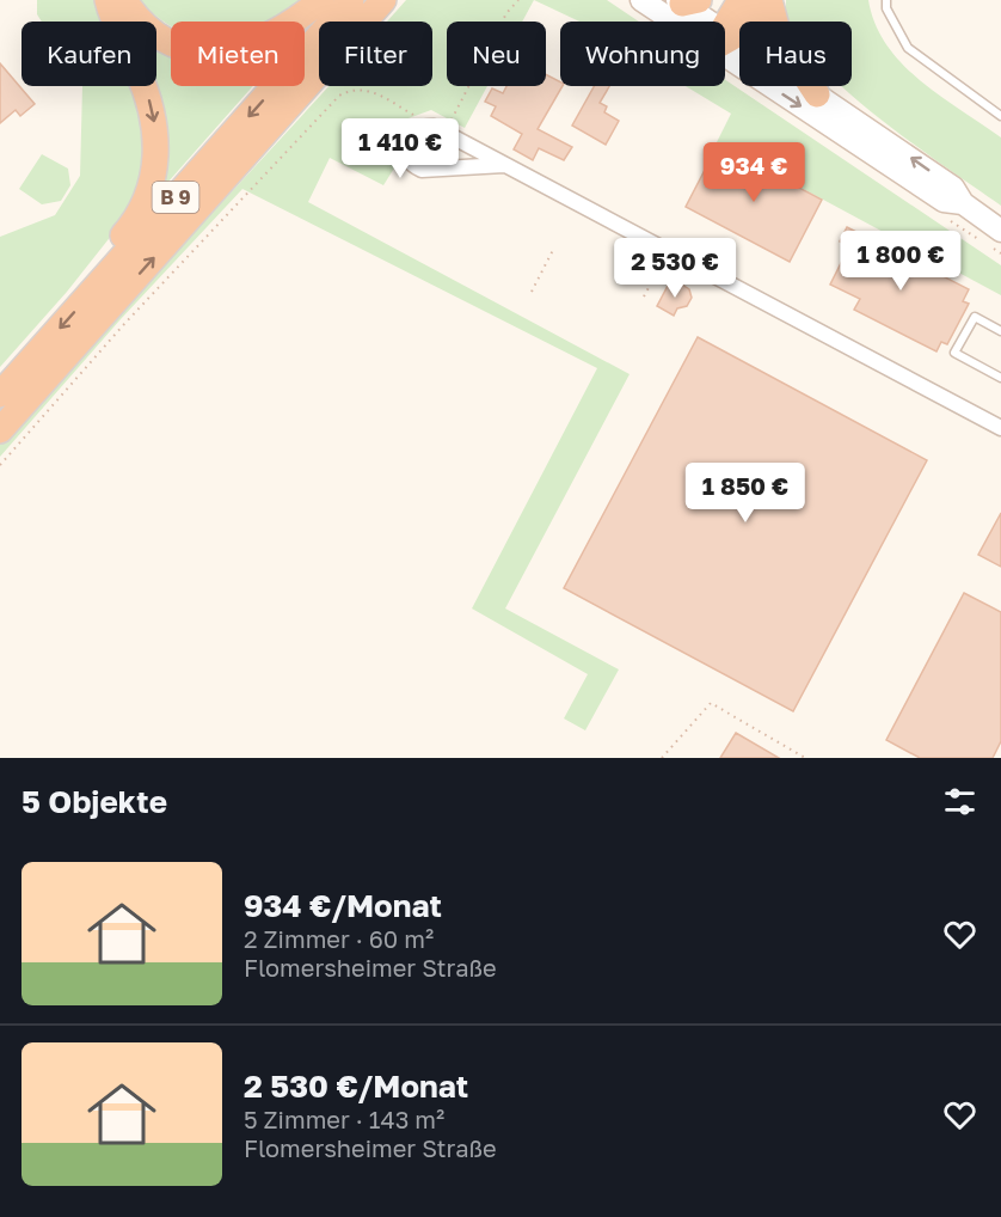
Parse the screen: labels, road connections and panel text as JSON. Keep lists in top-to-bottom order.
{
  "streets": {
    "highway": ["B 9"]
  },
  "page": {
    "chip": [
      "Kaufen",
      "Mieten",
      "Filter",
      "Neu",
      "Wohnung",
      "Haus"
    ],
    "price": [
      "1 410 €",
      "934 €",
      "1 800 €",
      "2 530 €",
      "1 850 €"
    ],
    "heading": "5 Objekte",
    "list": [
      {
        "name": "934 €/Monat",
        "note": "2 Zimmer · 60 m² · Flomersheimer Straße"
      },
      {
        "name": "2 530 €/Monat",
        "note": "5 Zimmer · 143 m² · Flomersheimer Straße"
      }
    ]
  }
}
